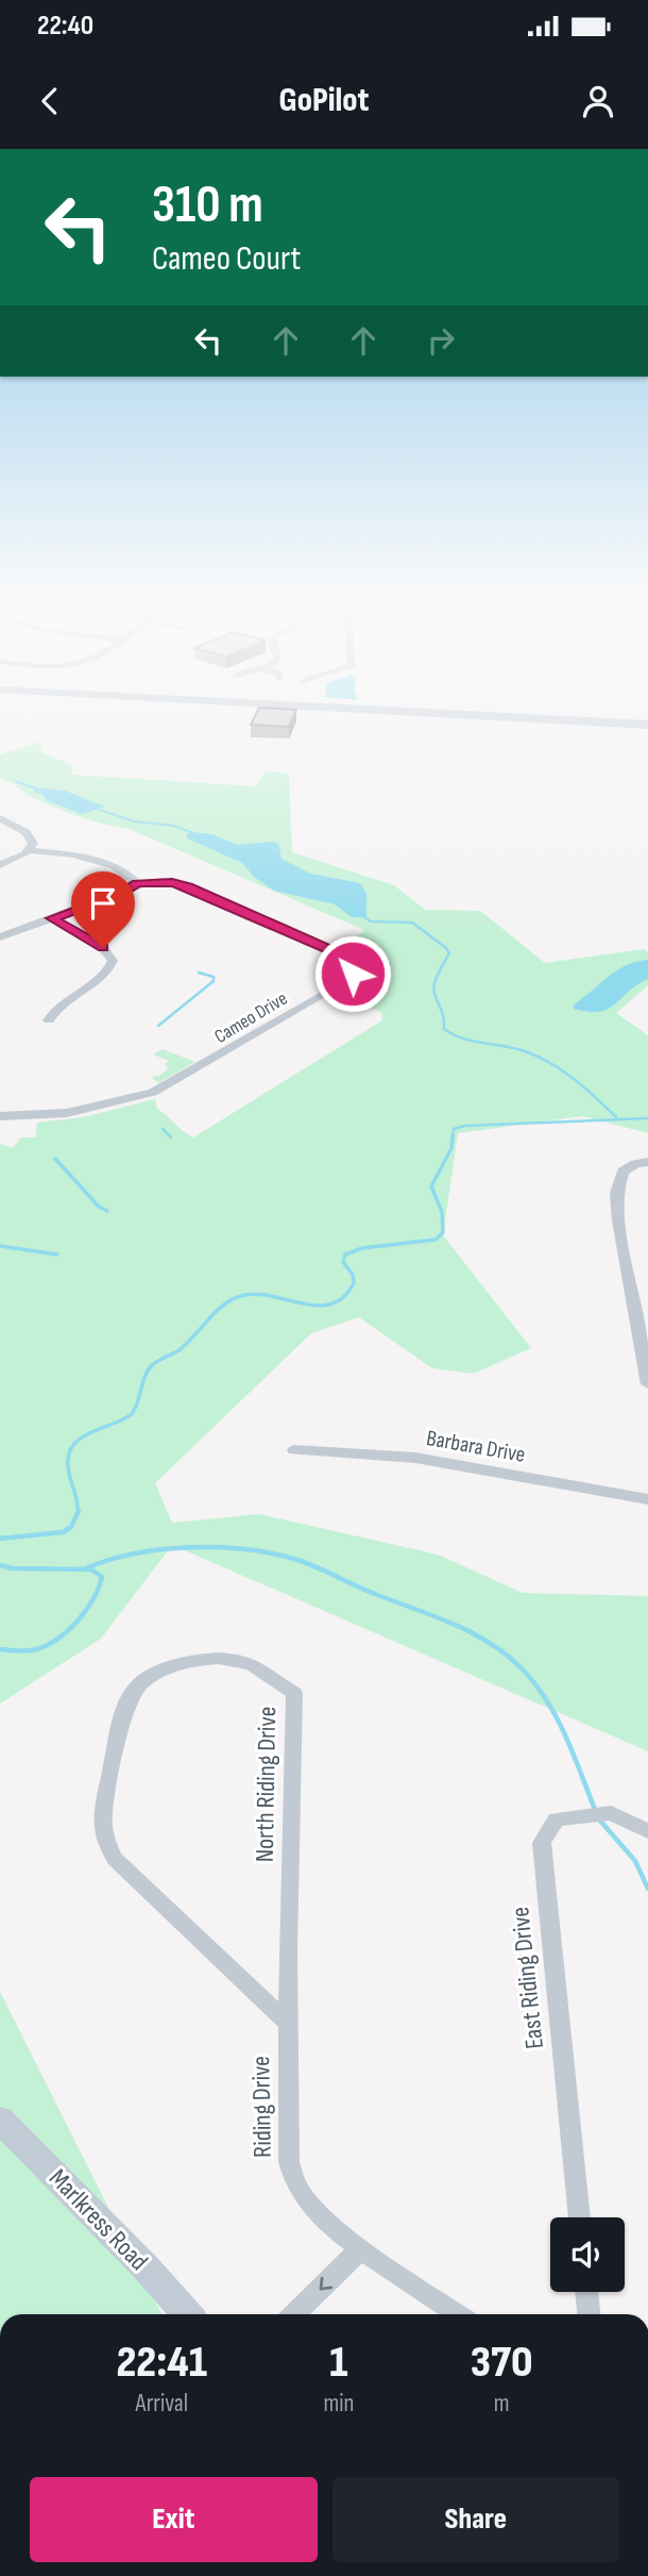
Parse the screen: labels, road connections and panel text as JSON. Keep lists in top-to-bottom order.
{
  "streets": {
    "main road": ["Marlkress Road"],
    "street": [
      "Cameo Drive",
      "Barbara Drive",
      "North Riding Drive",
      "East Riding Drive",
      "Riding Drive"
    ]
  },
  "crossings": [
    ["North Riding Drive", "Riding Drive"]
  ],
  "page": {
    "status": "22:40",
    "header": "GoPilot",
    "turn": ["310 m", "Cameo Court"],
    "eta": [
      "22:41",
      "Arrival",
      "1",
      "min",
      "370",
      "m"
    ],
    "buttons": ["Exit", "Share"]
  }
}
